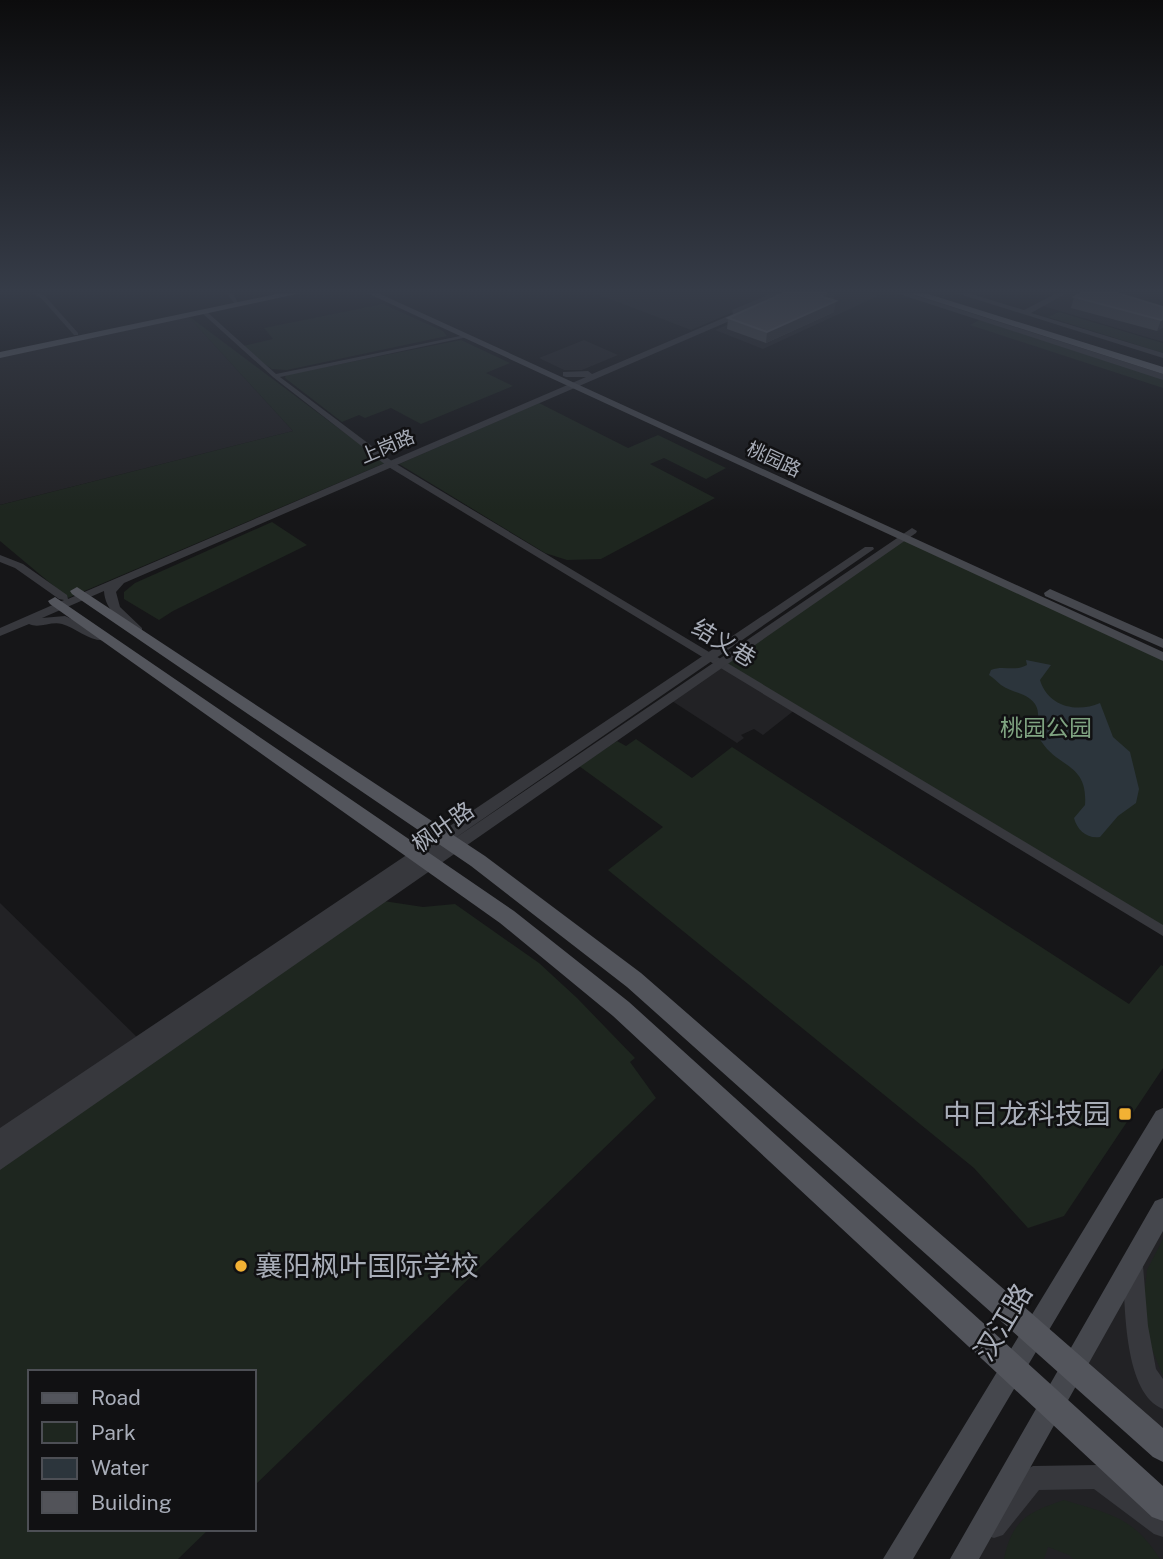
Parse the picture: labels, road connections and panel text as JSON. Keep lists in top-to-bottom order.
{
  "streets": {
    "main road": ["桃园路", "汉江路"],
    "street": ["上岗路", "结义巷", "枫叶路"]
  },
  "crossings": [
    ["上岗路", "桃园路"],
    ["上岗路", "结义巷"],
    ["桃园路", "枫叶路"],
    ["结义巷", "枫叶路"]
  ],
  "parks": ["桃园公园"],
  "places": {
    "transit": ["中日龙科技园"],
    "other": ["襄阳枫叶国际学校"]
  },
  "legend": [
    "Road",
    "Park",
    "Water",
    "Building"
  ]
}
